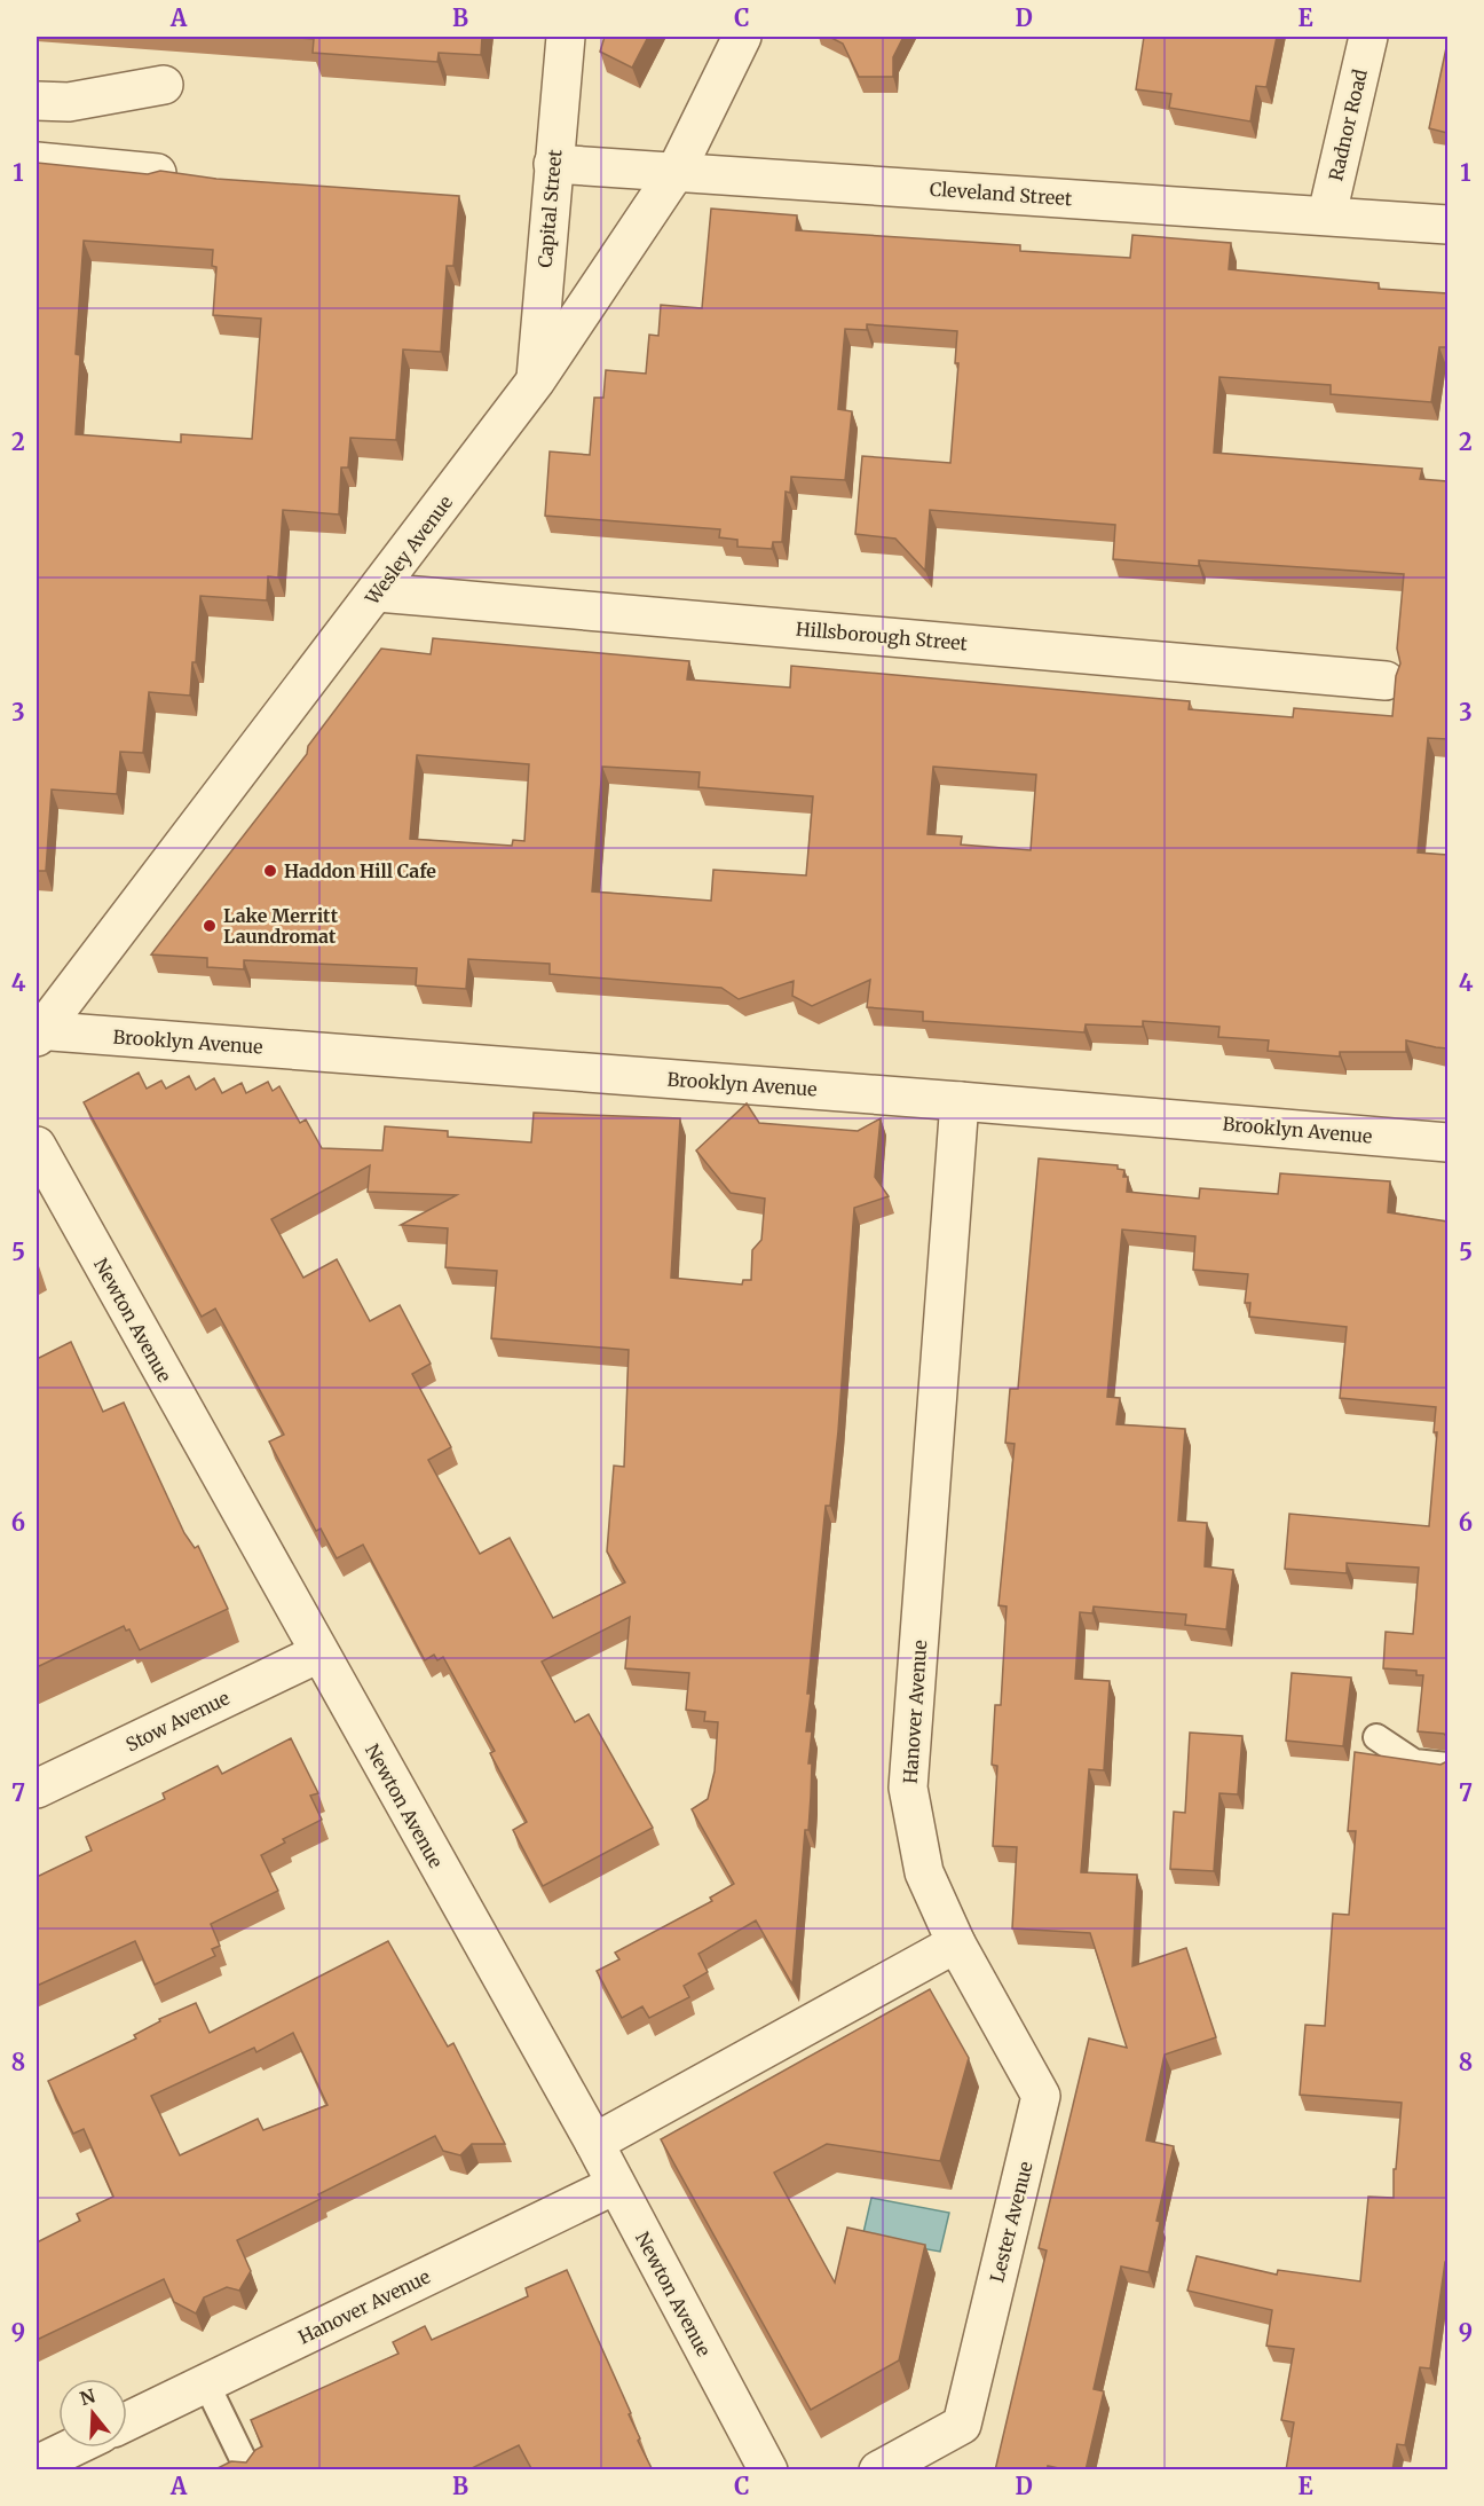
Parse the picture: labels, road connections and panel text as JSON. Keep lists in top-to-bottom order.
{
  "streets": {
    "street": [
      "Radnor Road",
      "Cleveland Street",
      "Capital Street",
      "Wesley Avenue",
      "Hillsborough Street",
      "Brooklyn Avenue",
      "Newton Avenue",
      "Hanover Avenue",
      "Stow Avenue",
      "Lester Avenue"
    ]
  },
  "crossings": [
    ["Radnor Road", "Cleveland Street"],
    ["Cleveland Street", "Capital Street"],
    ["Cleveland Street", "Wesley Avenue"],
    ["Capital Street", "Wesley Avenue"],
    ["Wesley Avenue", "Hillsborough Street"],
    ["Wesley Avenue", "Brooklyn Avenue"],
    ["Brooklyn Avenue", "Hanover Avenue"],
    ["Newton Avenue", "Hanover Avenue"],
    ["Newton Avenue", "Stow Avenue"],
    ["Hanover Avenue", "Lester Avenue"]
  ],
  "places": ["Haddon Hill Cafe", "Lake Merritt Laundromat"],
  "north": "top",
  "grid": {
    "columns": [
      "A",
      "B",
      "C",
      "D",
      "E"
    ],
    "rows": [
      "1",
      "2",
      "3",
      "4",
      "5",
      "6",
      "7",
      "8",
      "9"
    ]
  }
}
